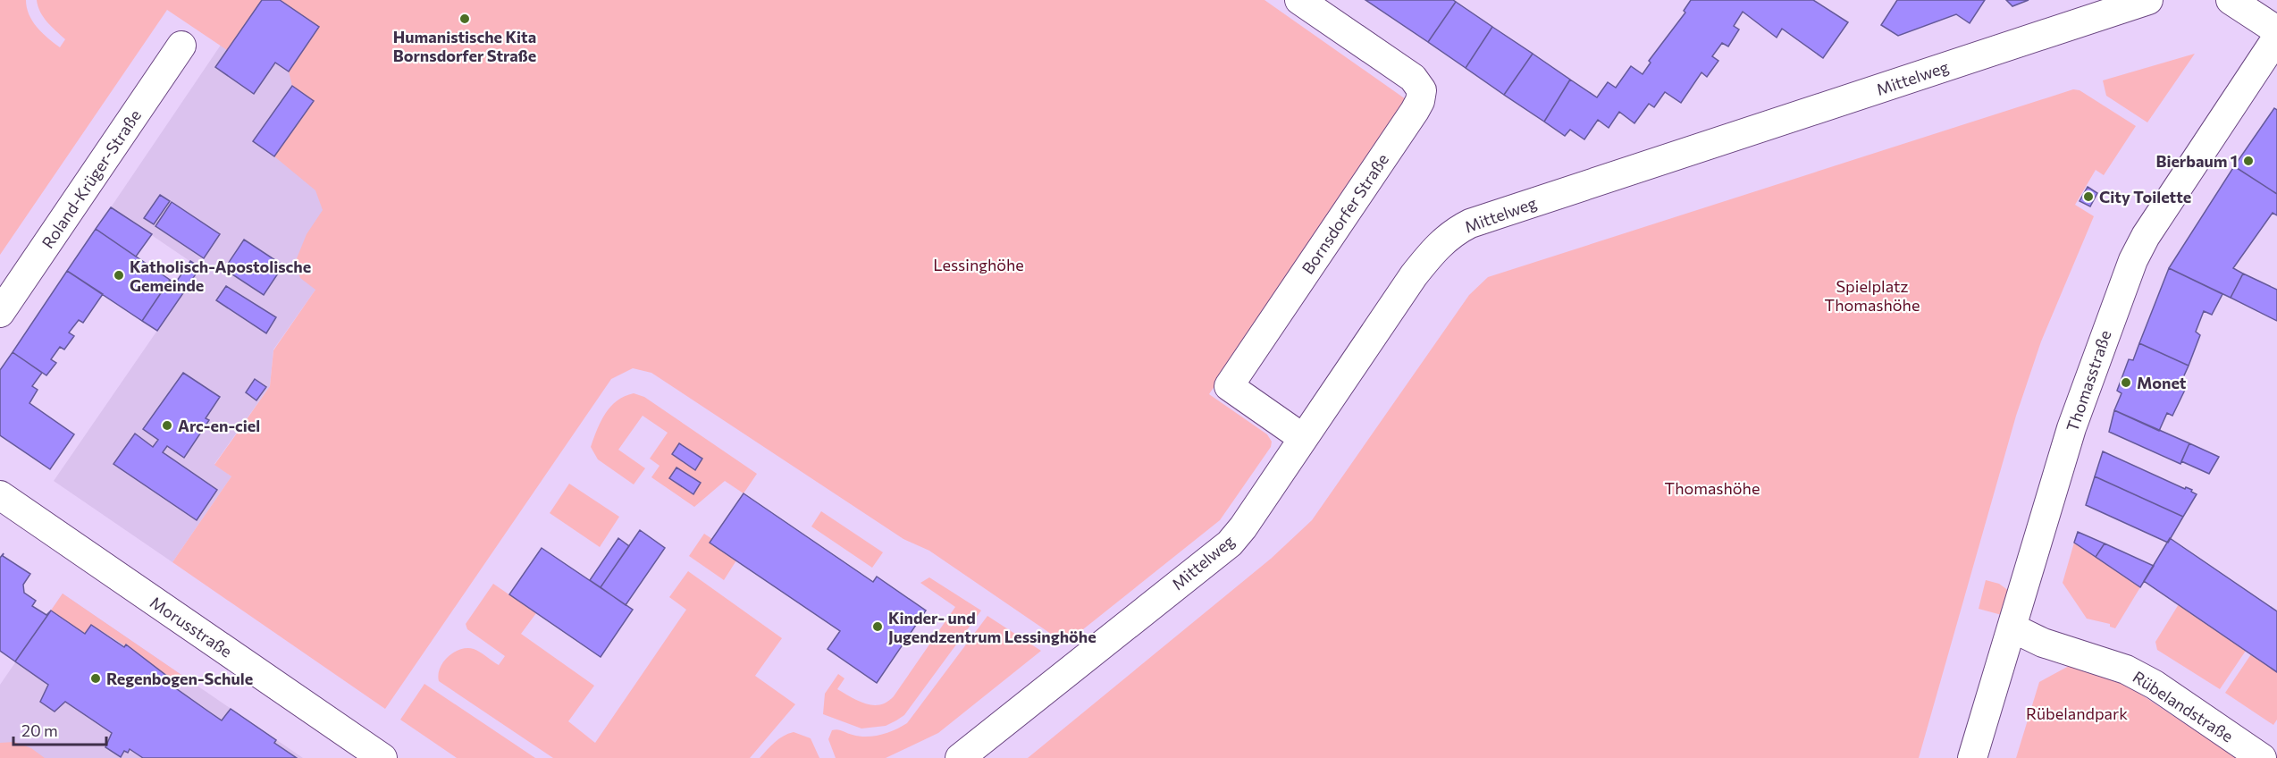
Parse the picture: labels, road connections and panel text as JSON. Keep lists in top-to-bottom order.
{
  "streets": {
    "street": [
      "Mittelweg",
      "Roland-Krüger-Straße",
      "Bornsdorfer Straße",
      "Thomasstraße",
      "Morusstraße",
      "Rübelandstraße"
    ]
  },
  "crossings": [
    ["Mittelweg", "Bornsdorfer Straße"],
    ["Thomasstraße", "Rübelandstraße"]
  ],
  "parks": [
    "Lessinghöhe",
    "Spielplatz Thomashöhe",
    "Thomashöhe",
    "Rübelandpark"
  ],
  "places": [
    "Humanistische Kita Bornsdorfer Straße",
    "Bierbaum 1",
    "City Toilette",
    "Katholisch-Apostolische Gemeinde",
    "Monet",
    "Arc-en-ciel",
    "Kinder- und Jugendzentrum Lessinghöhe",
    "Regenbogen-Schule"
  ],
  "scale_bar": "20 m"
}
